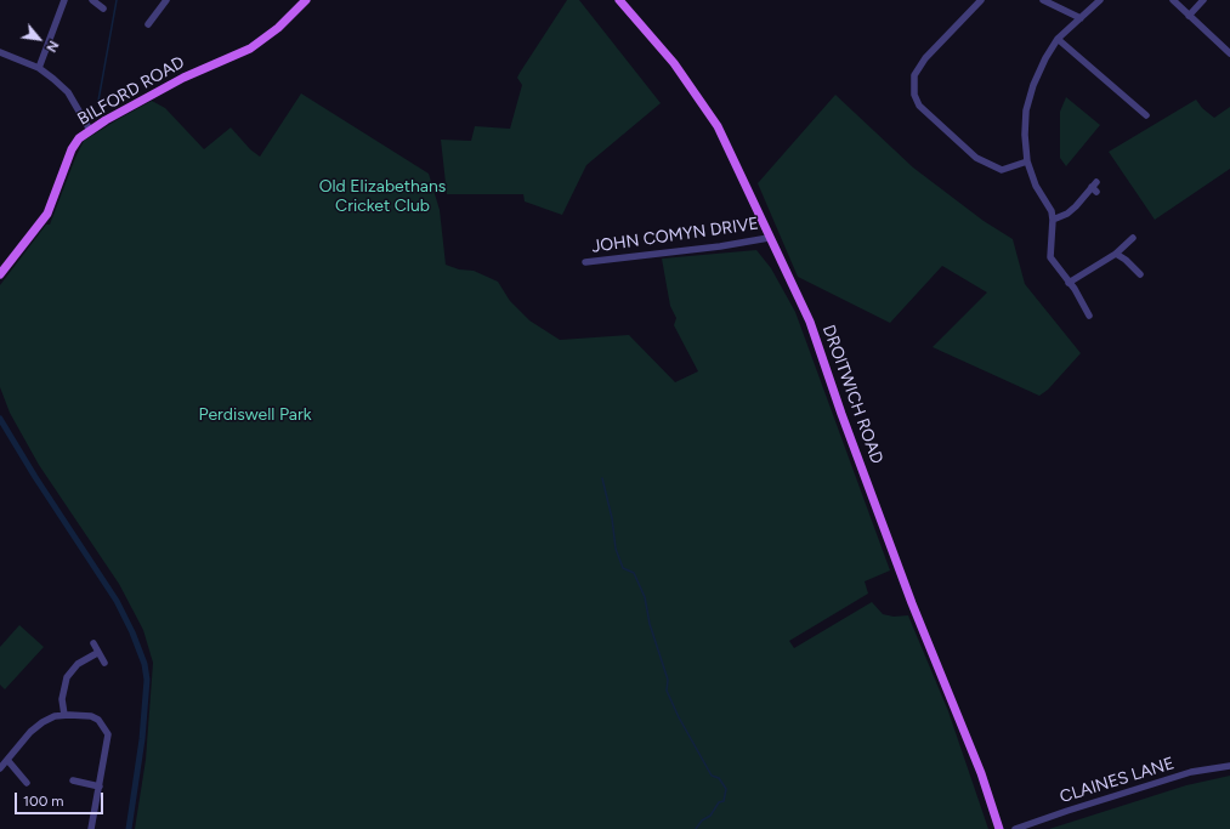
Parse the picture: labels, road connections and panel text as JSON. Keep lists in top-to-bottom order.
{
  "streets": {
    "main road": ["BILFORD ROAD", "DROITWICH ROAD"],
    "street": ["JOHN COMYN DRIVE", "CLAINES LANE"]
  },
  "crossings": [
    ["JOHN COMYN DRIVE", "DROITWICH ROAD"]
  ],
  "parks": ["Old Elizabethans Cricket Club", "Perdiswell Park"],
  "scale_bar": "100 m",
  "north": "bottom right"
}
